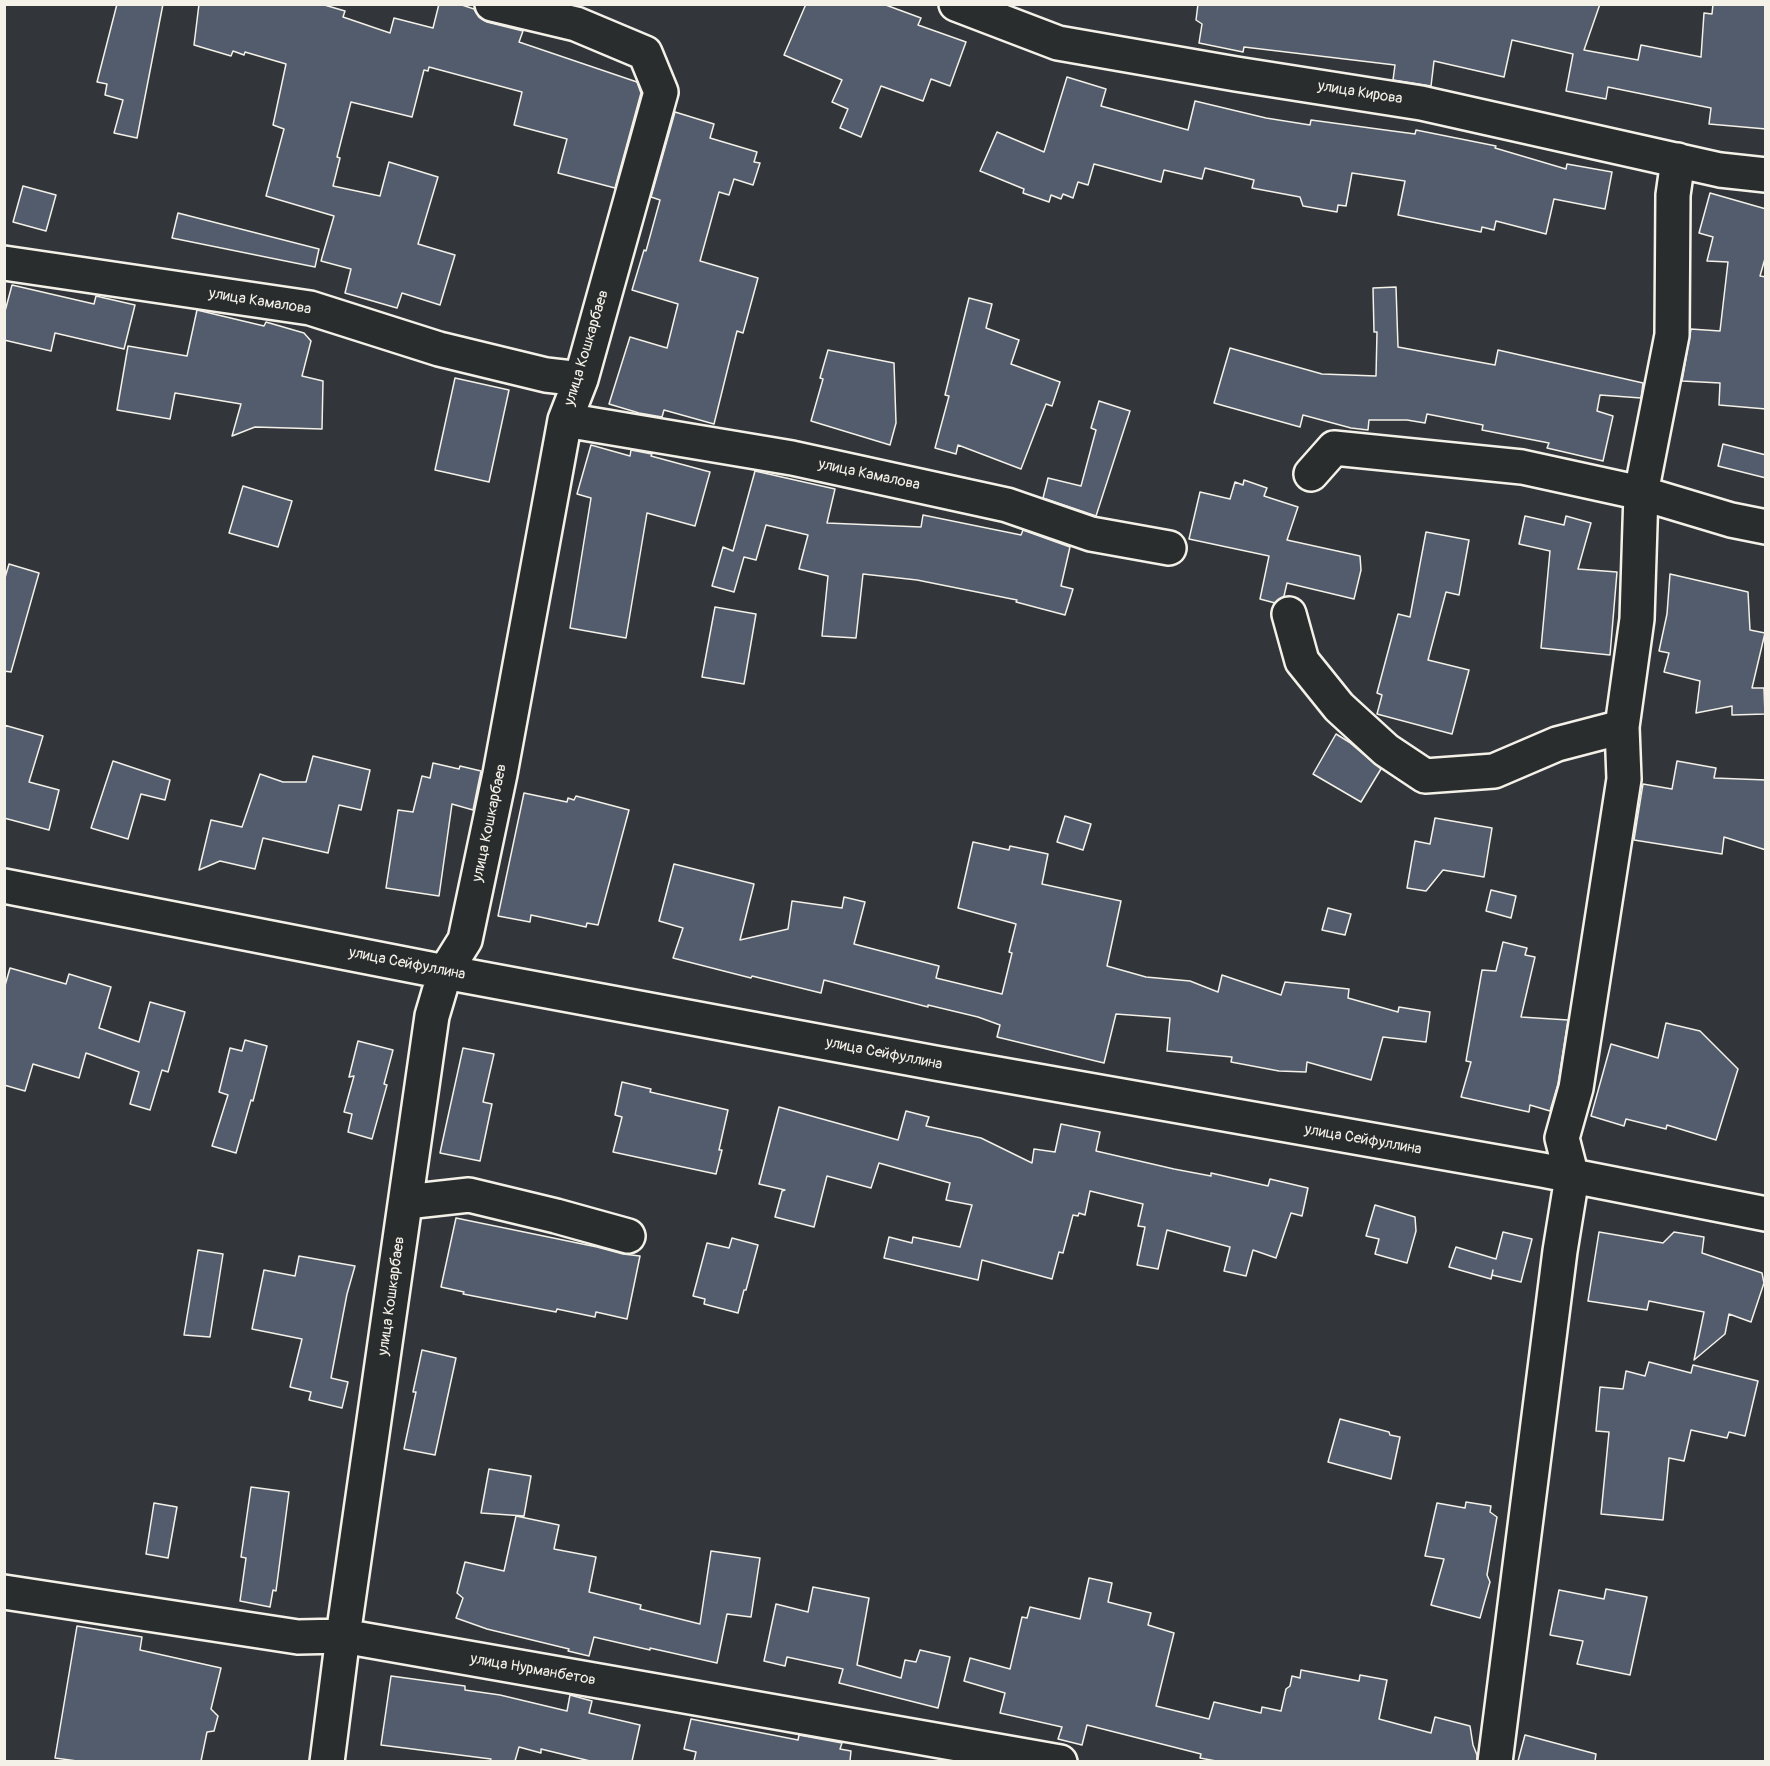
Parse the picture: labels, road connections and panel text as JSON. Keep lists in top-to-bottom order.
{
  "streets": {
    "street": [
      "улица Кирова",
      "улица Камалова",
      "улица Кошкарбаев",
      "улица Сейфуллина",
      "улица Нурманбетов"
    ]
  },
  "crossings": [
    ["улица Камалова", "улица Кошкарбаев"],
    ["улица Кошкарбаев", "улица Сейфуллина"],
    ["улица Кошкарбаев", "улица Нурманбетов"]
  ]
}
